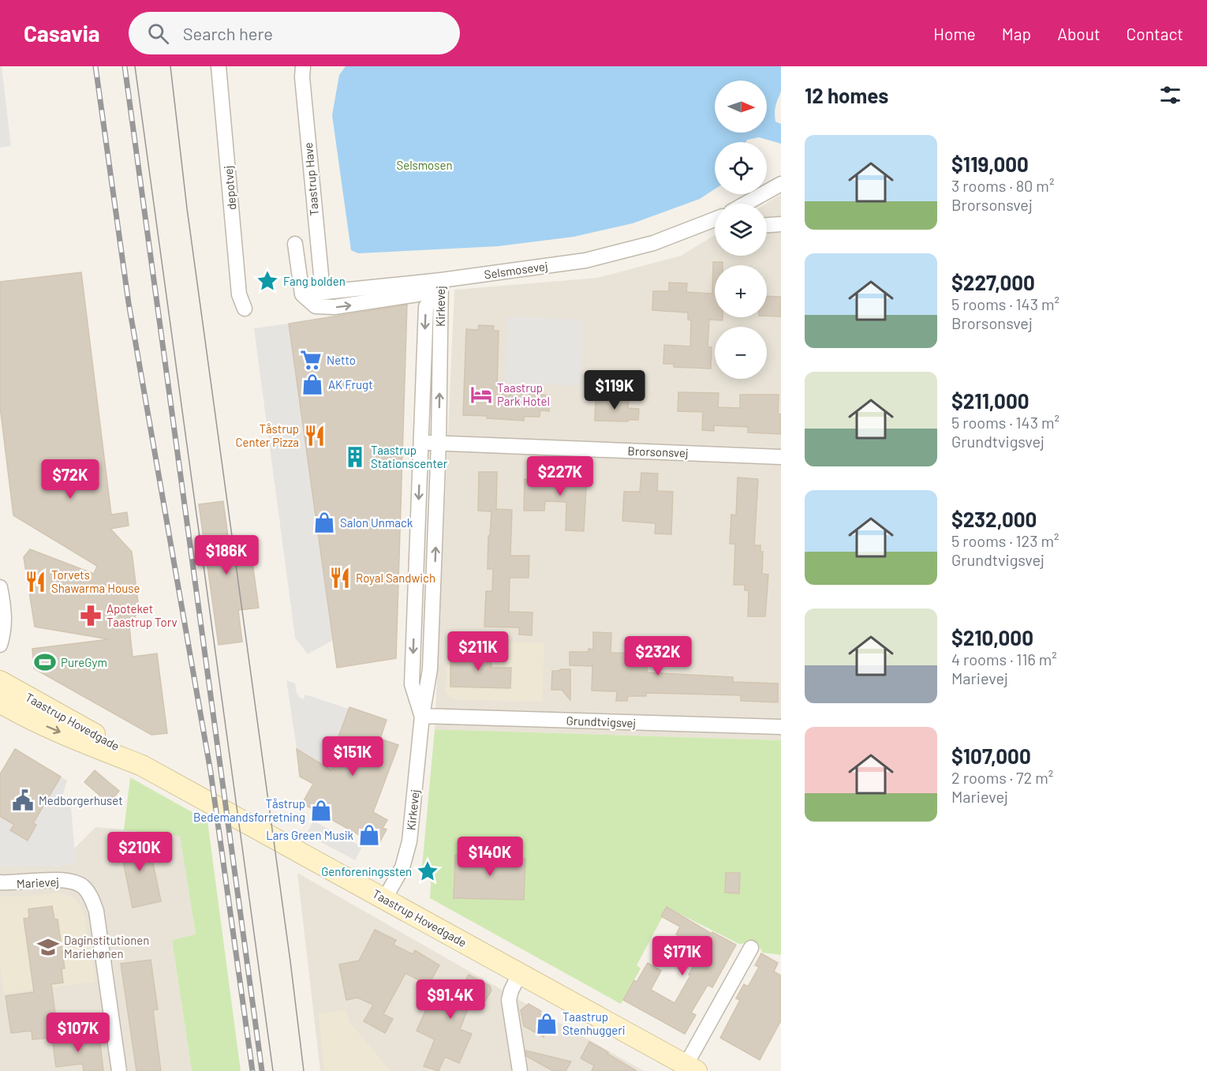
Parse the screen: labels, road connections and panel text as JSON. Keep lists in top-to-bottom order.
{
  "streets": {
    "street": [
      "Taastrup Have",
      "depotvej",
      "Selsmosevej",
      "Kirkevej",
      "Brorsonsvej",
      "Taastrup Hovedgade",
      "Grundtvigsvej",
      "Marievej"
    ]
  },
  "crossings": [
    ["Taastrup Have", "Selsmosevej"],
    ["Selsmosevej", "Kirkevej"],
    ["Kirkevej", "Brorsonsvej"],
    ["Kirkevej", "Taastrup Hovedgade"],
    ["Kirkevej", "Grundtvigsvej"]
  ],
  "parks": ["Selsmosen"],
  "places": {
    "place": ["Fang bolden", "Genforeningssten"],
    "supermarket": ["Netto"],
    "shop": [
      "AK Frugt",
      "Salon Unmack",
      "Tåstrup Bedemandsforretning",
      "Lars Green Musik",
      "Taastrup Stenhuggeri"
    ],
    "hotel": ["Taastrup Park Hotel"],
    "restaurant": ["Tåstrup Center Pizza", "Royal Sandwich", "Torvets Shawarma House"],
    "building": ["Taastrup Stationscenter"],
    "pharmacy": ["Apoteket Taastrup Torv"],
    "sports": ["PureGym"],
    "public building": ["Medborgerhuset"],
    "school or university": ["Daginstitutionen Mariehønen"]
  },
  "north": "right",
  "page": {
    "header": "Casavia",
    "search": "Search here",
    "nav": [
      "Home",
      "Map",
      "About",
      "Contact"
    ],
    "heading": "12 homes",
    "map_buttons": ["+", "−"],
    "list": [
      {
        "name": "$119,000",
        "note": "3 rooms · 80 m² · Brorsonsvej"
      },
      {
        "name": "$227,000",
        "note": "5 rooms · 143 m² · Brorsonsvej"
      },
      {
        "name": "$211,000",
        "note": "5 rooms · 143 m² · Grundtvigsvej"
      },
      {
        "name": "$232,000",
        "note": "5 rooms · 123 m² · Grundtvigsvej"
      },
      {
        "name": "$210,000",
        "note": "4 rooms · 116 m² · Marievej"
      },
      {
        "name": "$107,000",
        "note": "2 rooms · 72 m² · Marievej"
      }
    ],
    "price": [
      "$119K",
      "$227K",
      "$72K",
      "$186K",
      "$211K",
      "$232K",
      "$151K",
      "$210K",
      "$140K",
      "$171K",
      "$91.4K",
      "$107K"
    ]
  }
}
